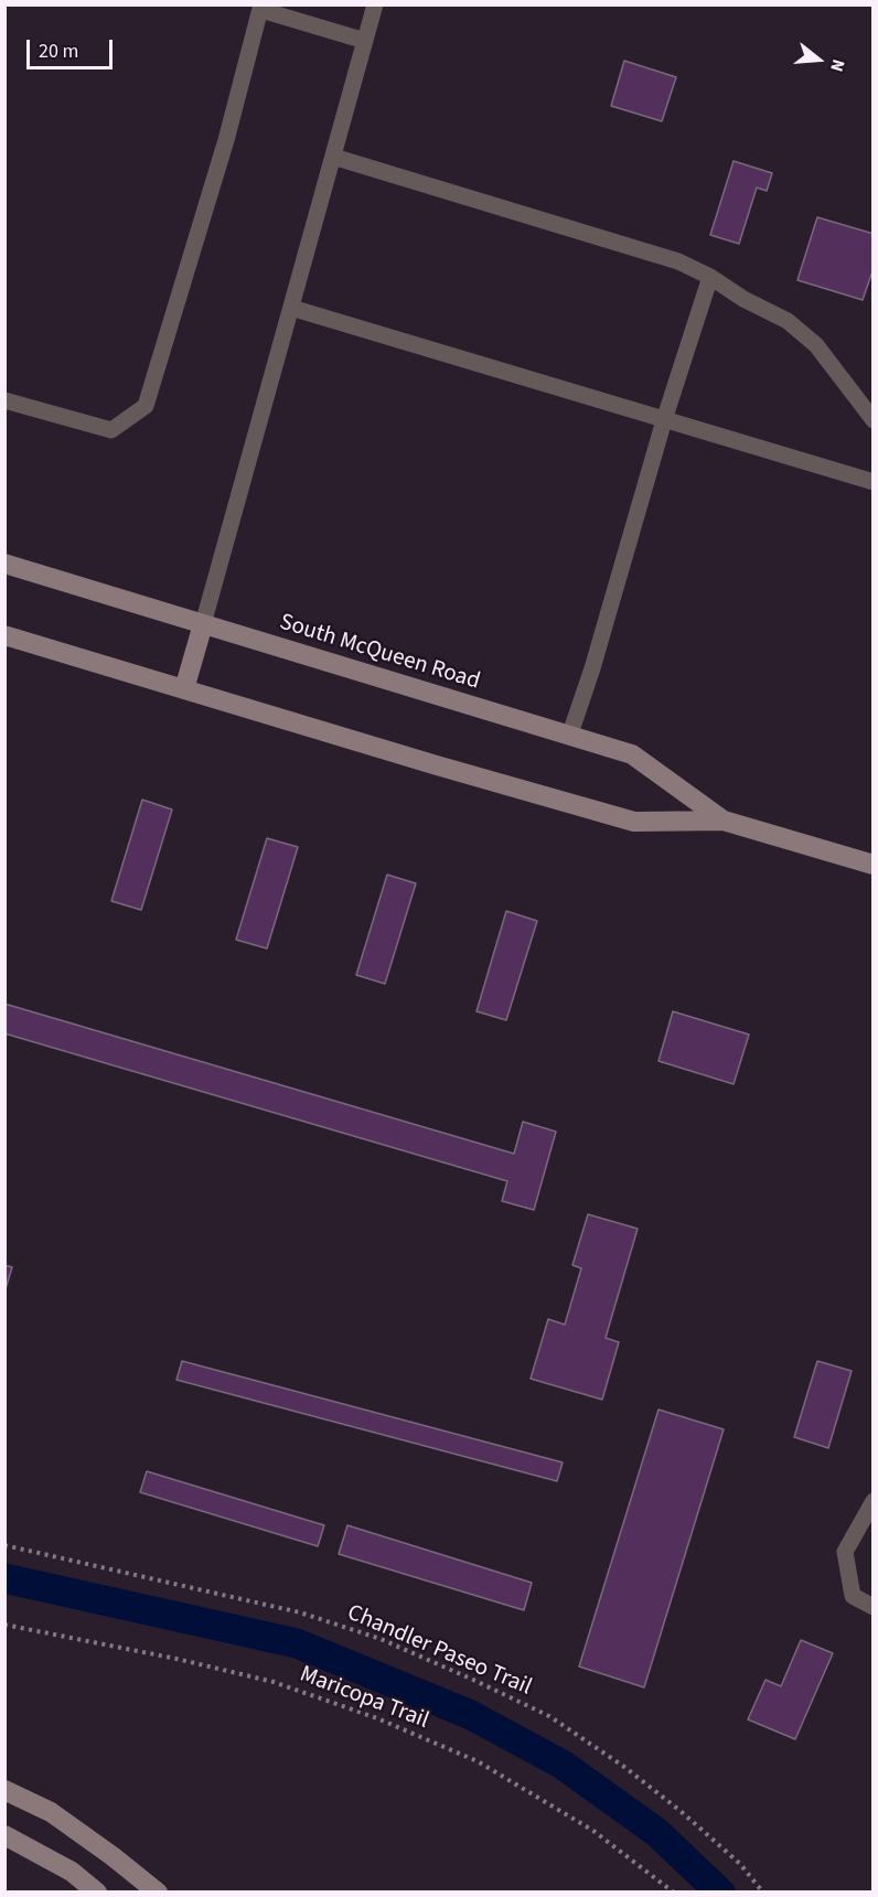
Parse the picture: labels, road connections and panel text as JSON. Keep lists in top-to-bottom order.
{
  "streets": {
    "main road": ["South McQueen Road"],
    "path": ["Chandler Paseo Trail", "Maricopa Trail"]
  },
  "scale_bar": "20 m",
  "north": "right"
}
